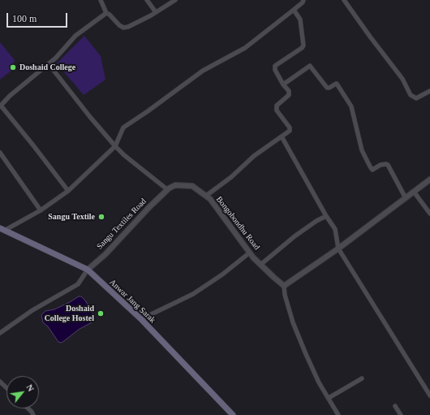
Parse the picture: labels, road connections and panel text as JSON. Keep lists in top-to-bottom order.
{
  "streets": {
    "main road": ["Anwar Jang Sarak"],
    "street": ["Bongobondhu Road", "Sangu Textiles Road"]
  },
  "crossings": [
    ["Bongobondhu Road", "Sangu Textiles Road"],
    ["Sangu Textiles Road", "Anwar Jang Sarak"]
  ],
  "places": ["Doshaid College", "Sangu Textile", "Doshaid College Hostel"],
  "scale_bar": "100 m",
  "north": "top right"
}
